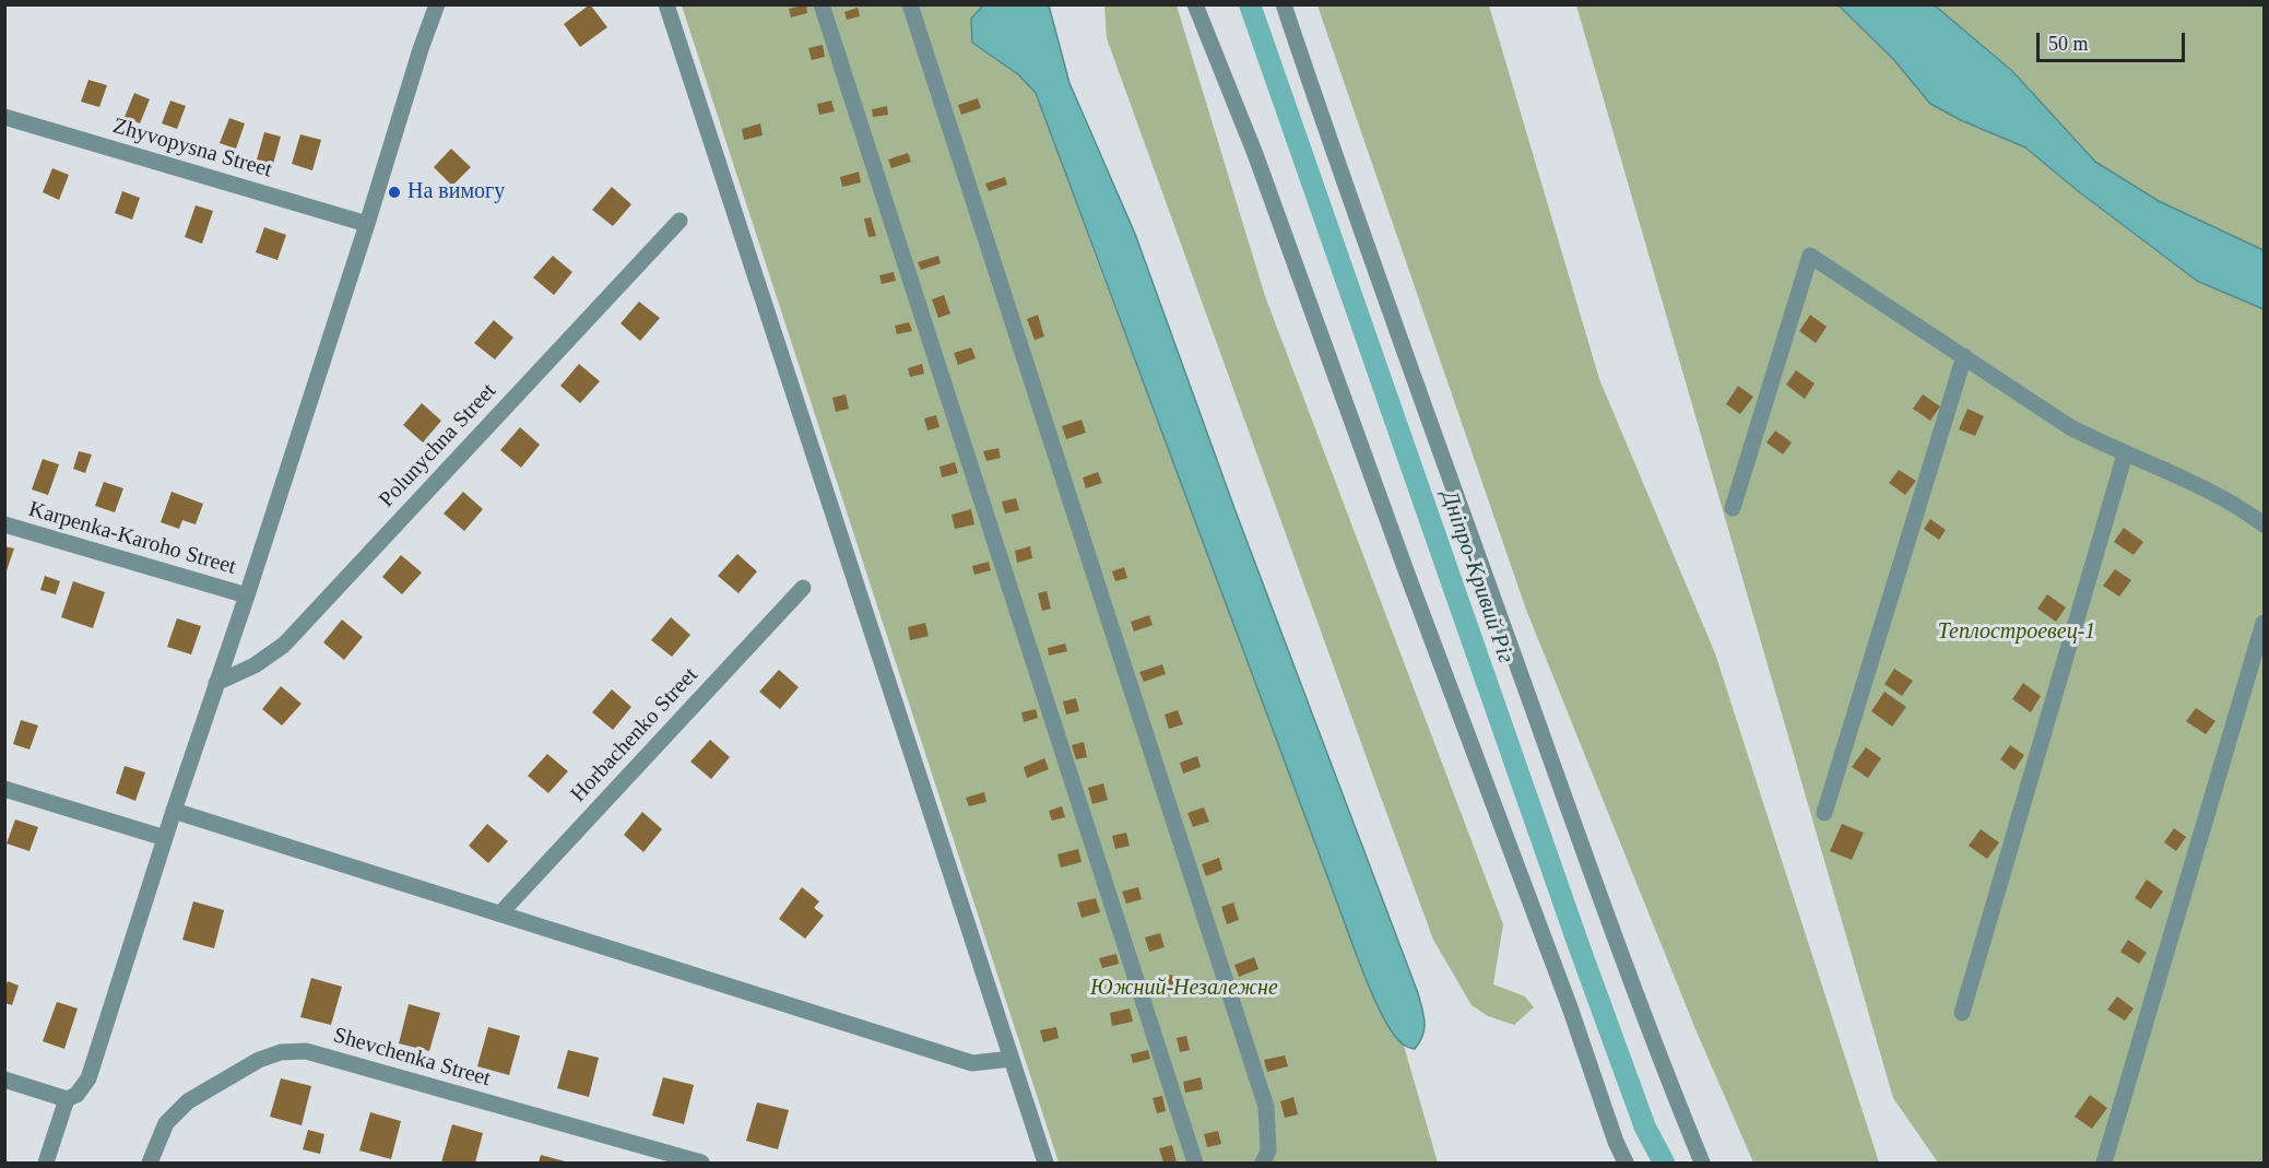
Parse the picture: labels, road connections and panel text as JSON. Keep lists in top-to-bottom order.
{
  "streets": {
    "street": [
      "Zhyvopysna Street",
      "Polunychna Street",
      "Karpenka-Karoho Street",
      "Horbachenko Street",
      "Shevchenka Street"
    ]
  },
  "water": ["Дніпро-Кривий Ріг"],
  "parks": ["Теплостроевец-1", "Южний-Незалежне"],
  "places": ["На вимогу"],
  "scale_bar": "50 m"
}
